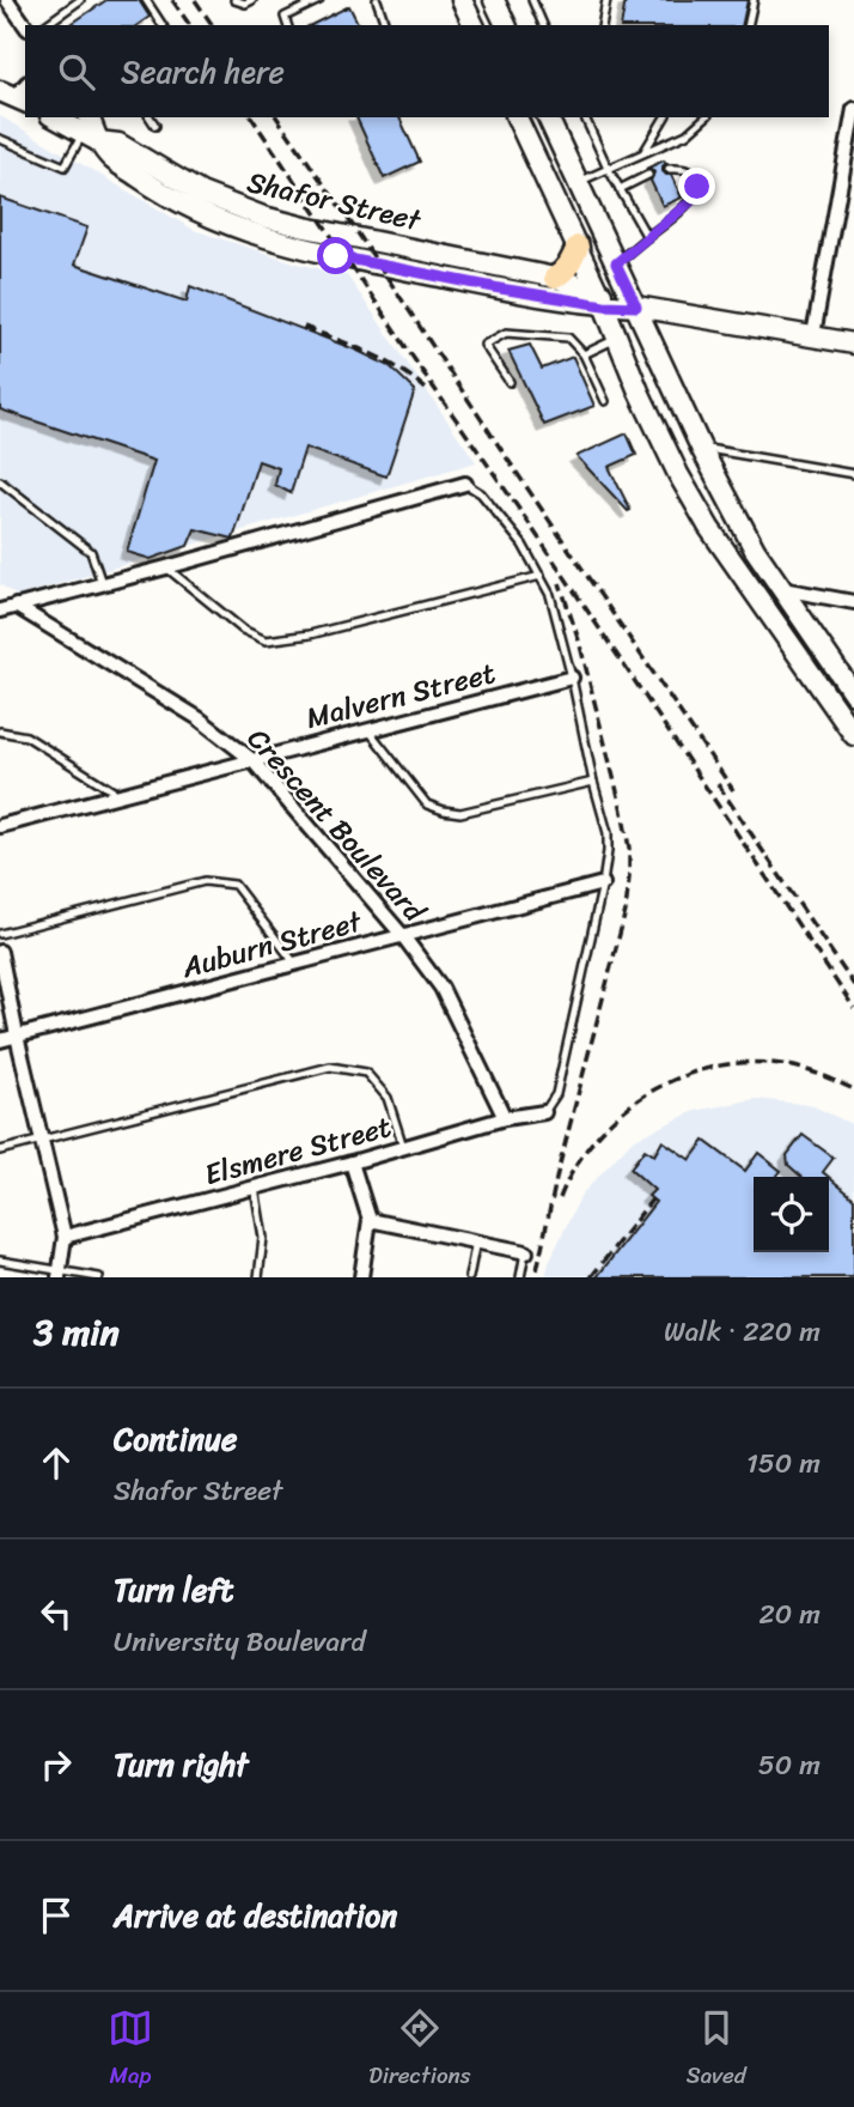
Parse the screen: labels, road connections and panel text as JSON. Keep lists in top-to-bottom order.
{
  "streets": {
    "main road": ["Shafor Street"],
    "street": [
      "Malvern Street",
      "Crescent Boulevard",
      "Auburn Street",
      "Elsmere Street"
    ]
  },
  "crossings": [
    ["Malvern Street", "Crescent Boulevard"],
    ["Crescent Boulevard", "Auburn Street"],
    ["Crescent Boulevard", "Elsmere Street"]
  ],
  "page": {
    "search": "Search here",
    "heading": ["3 min", "Walk · 220 m"],
    "list": [
      ["Continue", "Shafor Street", "150 m"],
      ["Turn left", "University Boulevard", "20 m"],
      ["Turn right", "50 m"],
      "Arrive at destination"
    ],
    "nav": ["Map", "Directions", "Saved"]
  }
}
